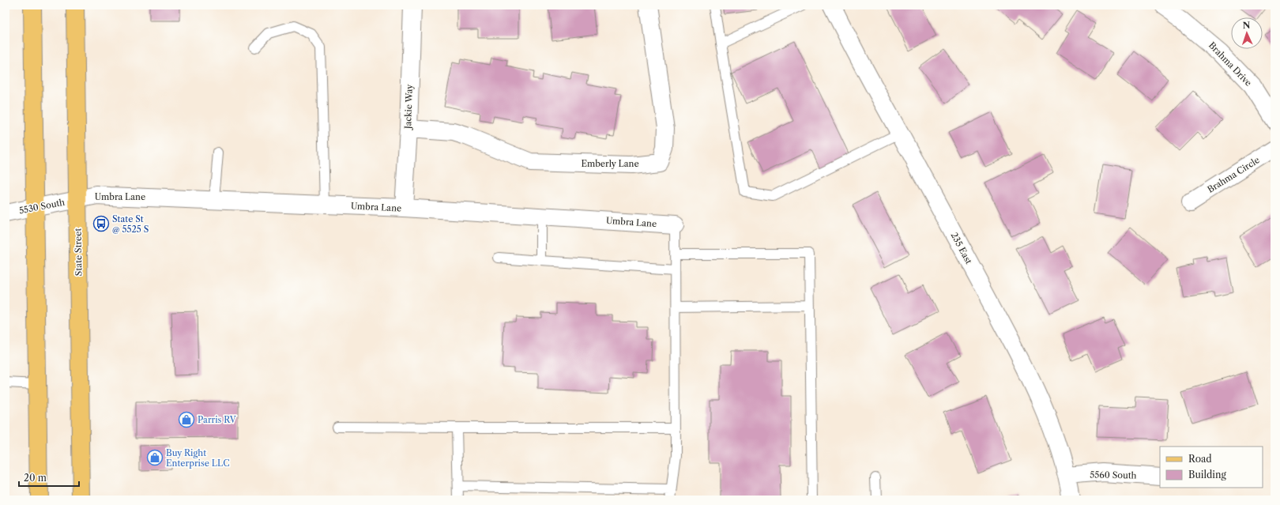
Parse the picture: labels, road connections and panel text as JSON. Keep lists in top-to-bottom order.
{
  "streets": {
    "main road": ["State Street"],
    "street": [
      "Brahma Drive",
      "Jackie Way",
      "Emberly Lane",
      "Brahma Circle",
      "Umbra Lane",
      "5530 South",
      "235 East",
      "5560 South"
    ]
  },
  "crossings": [
    ["Jackie Way", "Emberly Lane"],
    ["Jackie Way", "Umbra Lane"],
    ["Umbra Lane", "5530 South"],
    ["Umbra Lane", "State Street"],
    ["5530 South", "State Street"],
    ["235 East", "5560 South"]
  ],
  "places": {
    "bus stop": ["State St @ 5525 S"],
    "shop": ["Parris RV", "Buy Right Enterprise LLC"]
  },
  "legend": ["Road", "Building"],
  "scale_bar": "20 m",
  "north": "top"
}
